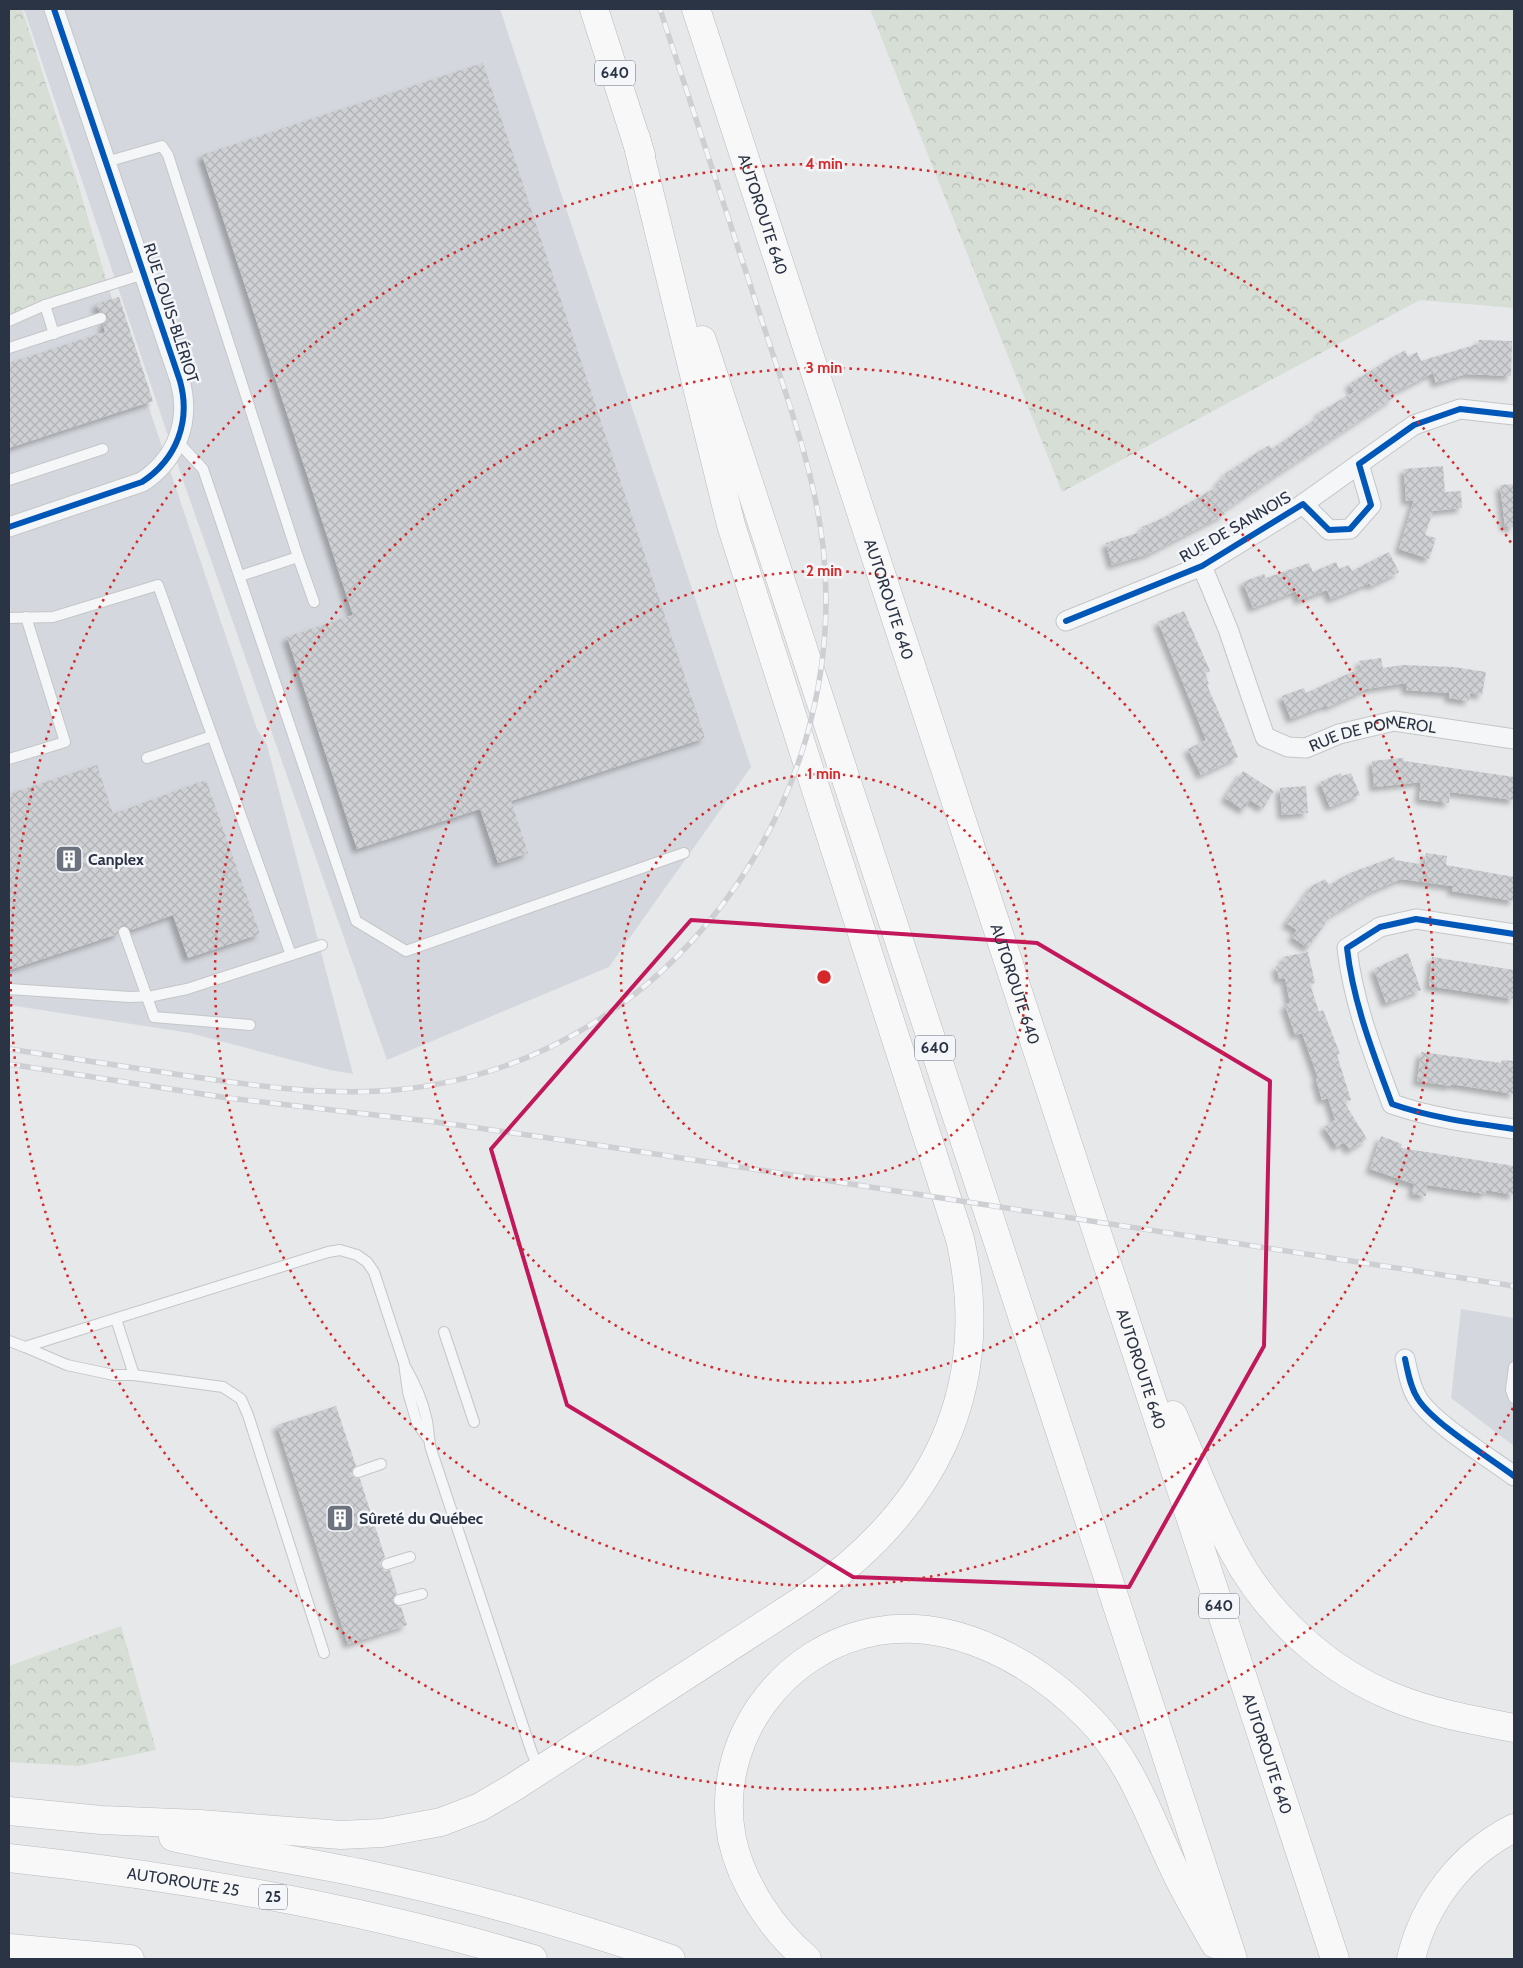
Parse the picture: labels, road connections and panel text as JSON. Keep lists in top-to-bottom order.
{
  "streets": {
    "highway": [
      "640",
      "AUTOROUTE 640",
      "AUTOROUTE 25",
      "25"
    ],
    "street": ["RUE LOUIS-BLÉRIOT", "RUE DE SANNOIS", "RUE DE POMEROL"]
  },
  "crossings": [
    ["RUE DE SANNOIS", "RUE DE POMEROL"]
  ],
  "places": {
    "building": ["Canplex", "Sûreté du Québec"]
  },
  "rings": [
    "4 min",
    "3 min",
    "2 min",
    "1 min"
  ]
}
